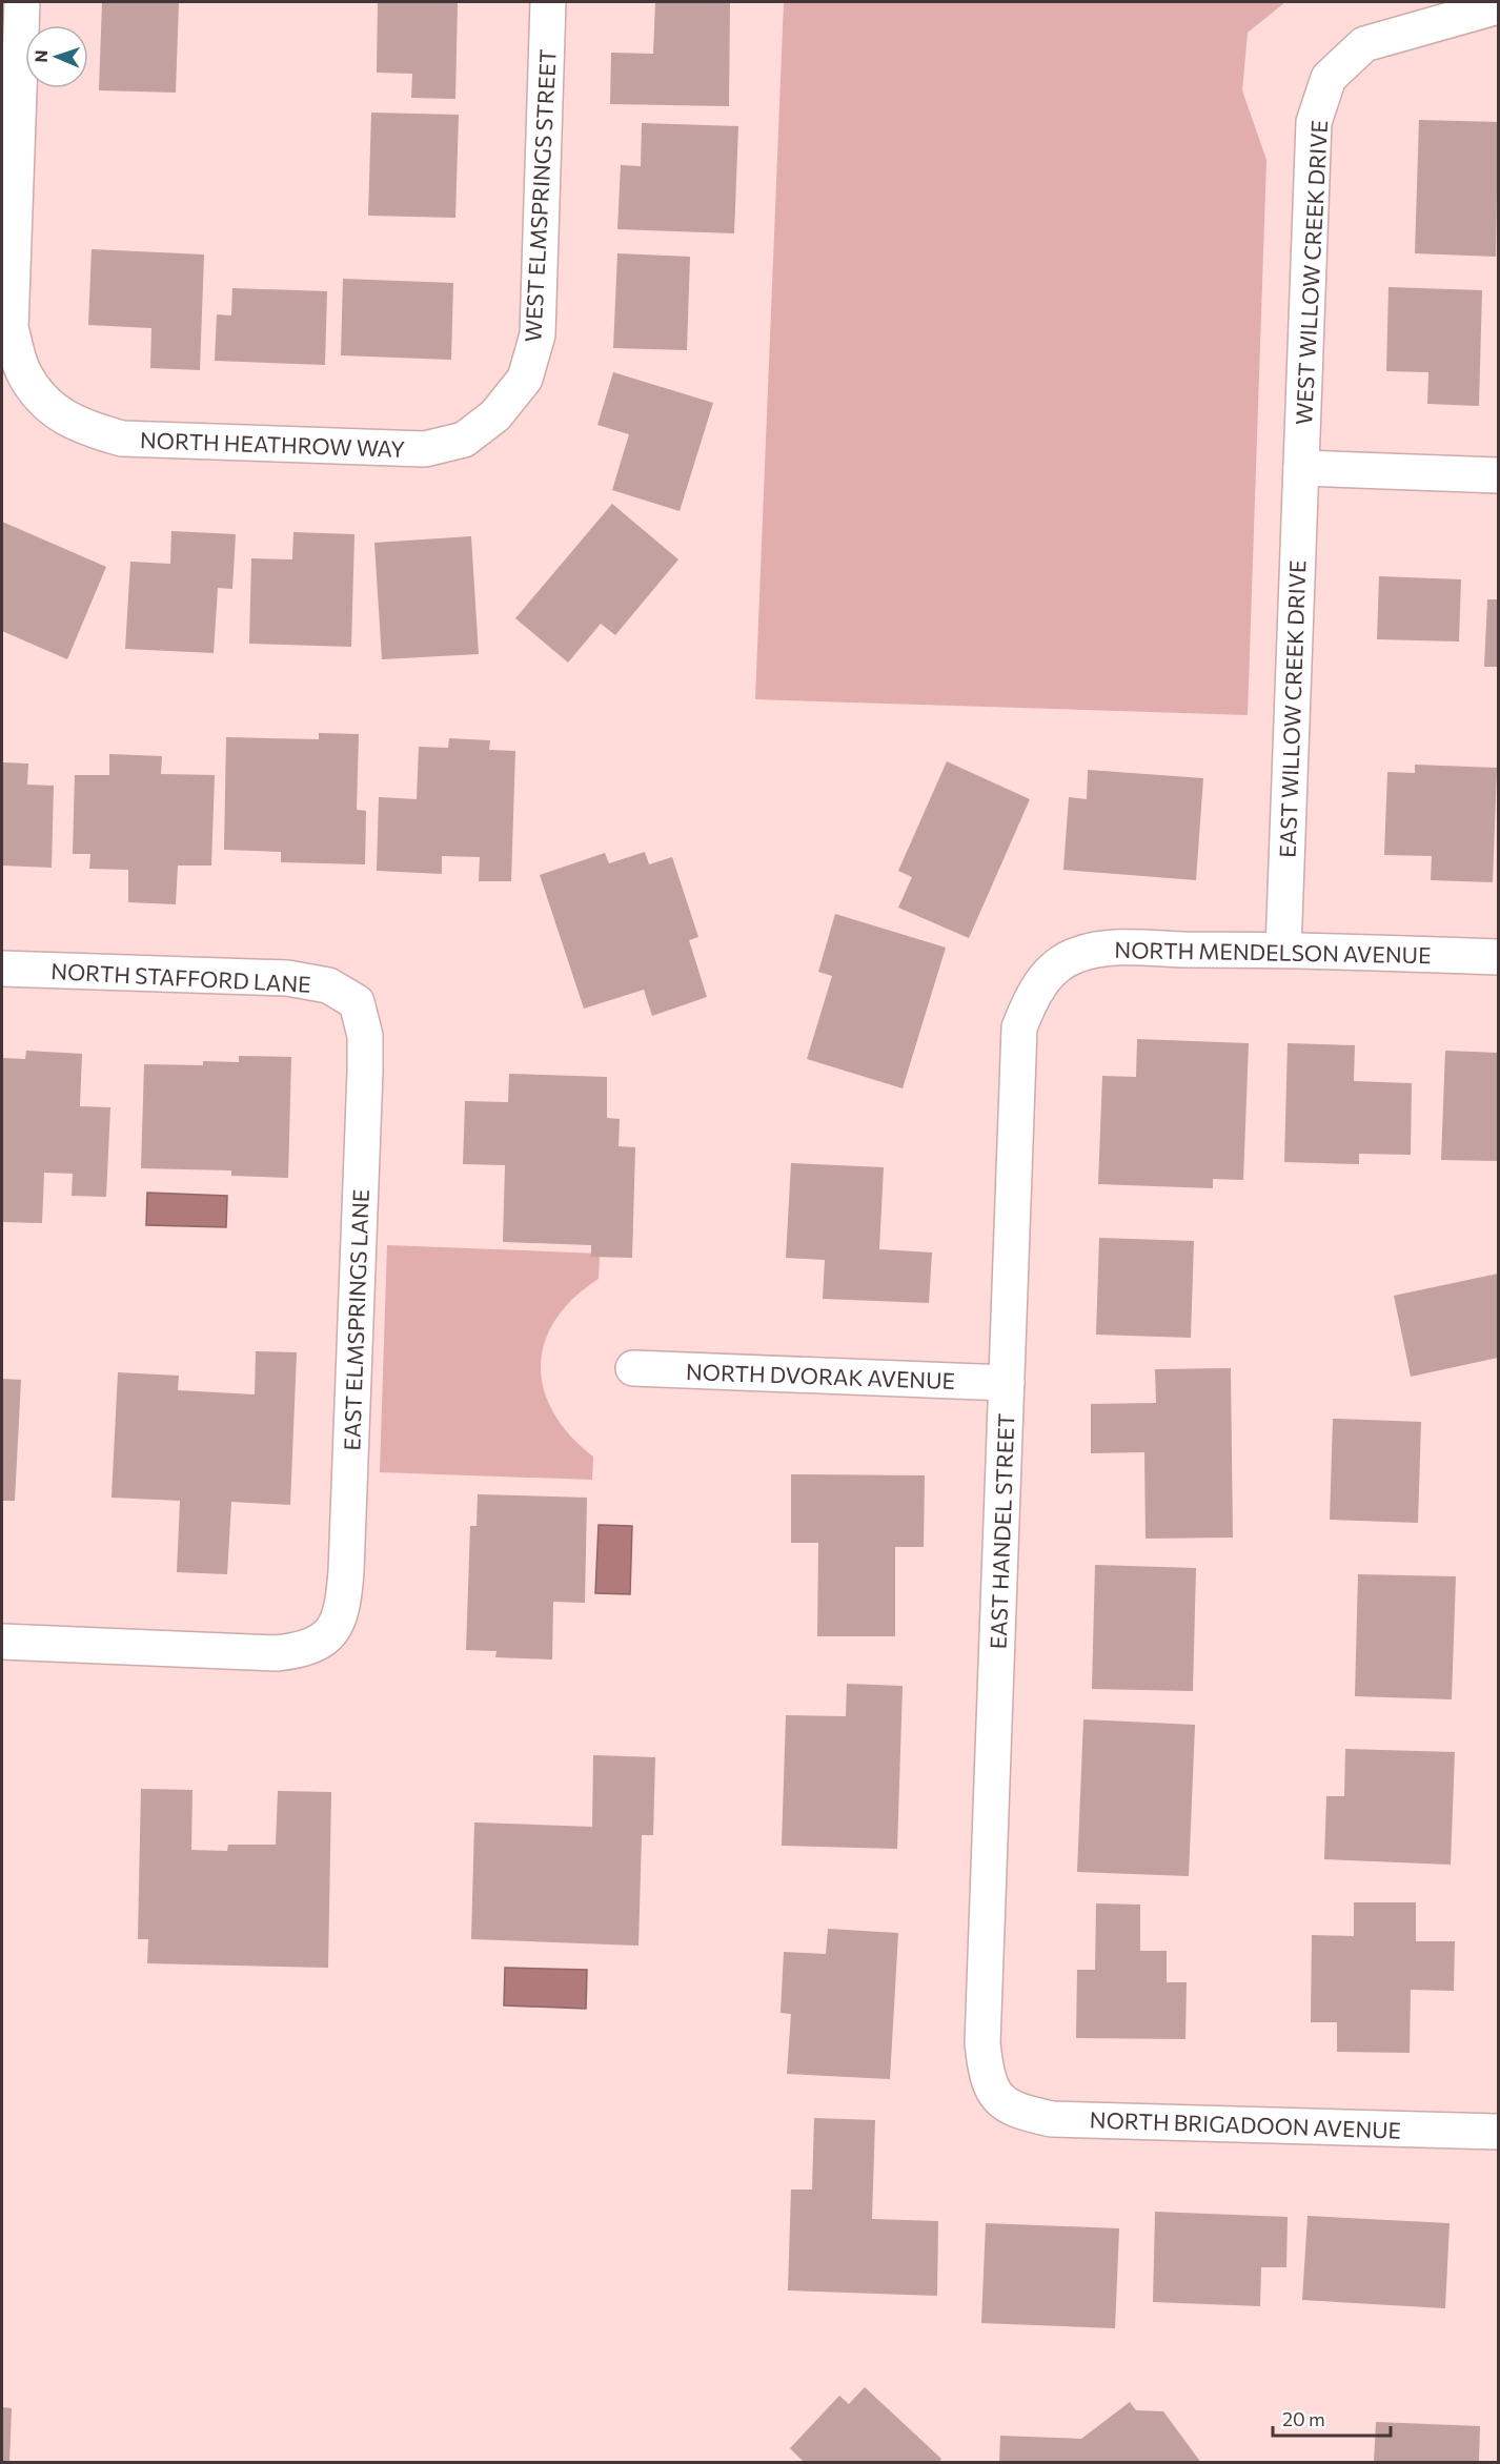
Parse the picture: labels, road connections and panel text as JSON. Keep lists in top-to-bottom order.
{
  "streets": {
    "street": [
      "WEST ELMSPRINGS STREET",
      "WEST WILLOW CREEK DRIVE",
      "NORTH HEATHROW WAY",
      "EAST WILLOW CREEK DRIVE",
      "NORTH MENDELSON AVENUE",
      "NORTH STAFFORD LANE",
      "EAST ELMSPRINGS LANE",
      "NORTH DVORAK AVENUE",
      "EAST HANDEL STREET",
      "NORTH BRIGADOON AVENUE"
    ]
  },
  "crossings": [
    ["WEST ELMSPRINGS STREET", "NORTH HEATHROW WAY"],
    ["WEST WILLOW CREEK DRIVE", "EAST WILLOW CREEK DRIVE"],
    ["EAST WILLOW CREEK DRIVE", "NORTH MENDELSON AVENUE"],
    ["NORTH MENDELSON AVENUE", "EAST HANDEL STREET"],
    ["NORTH STAFFORD LANE", "EAST ELMSPRINGS LANE"],
    ["NORTH DVORAK AVENUE", "EAST HANDEL STREET"],
    ["EAST HANDEL STREET", "NORTH BRIGADOON AVENUE"]
  ],
  "scale_bar": "20 m",
  "north": "left"
}
